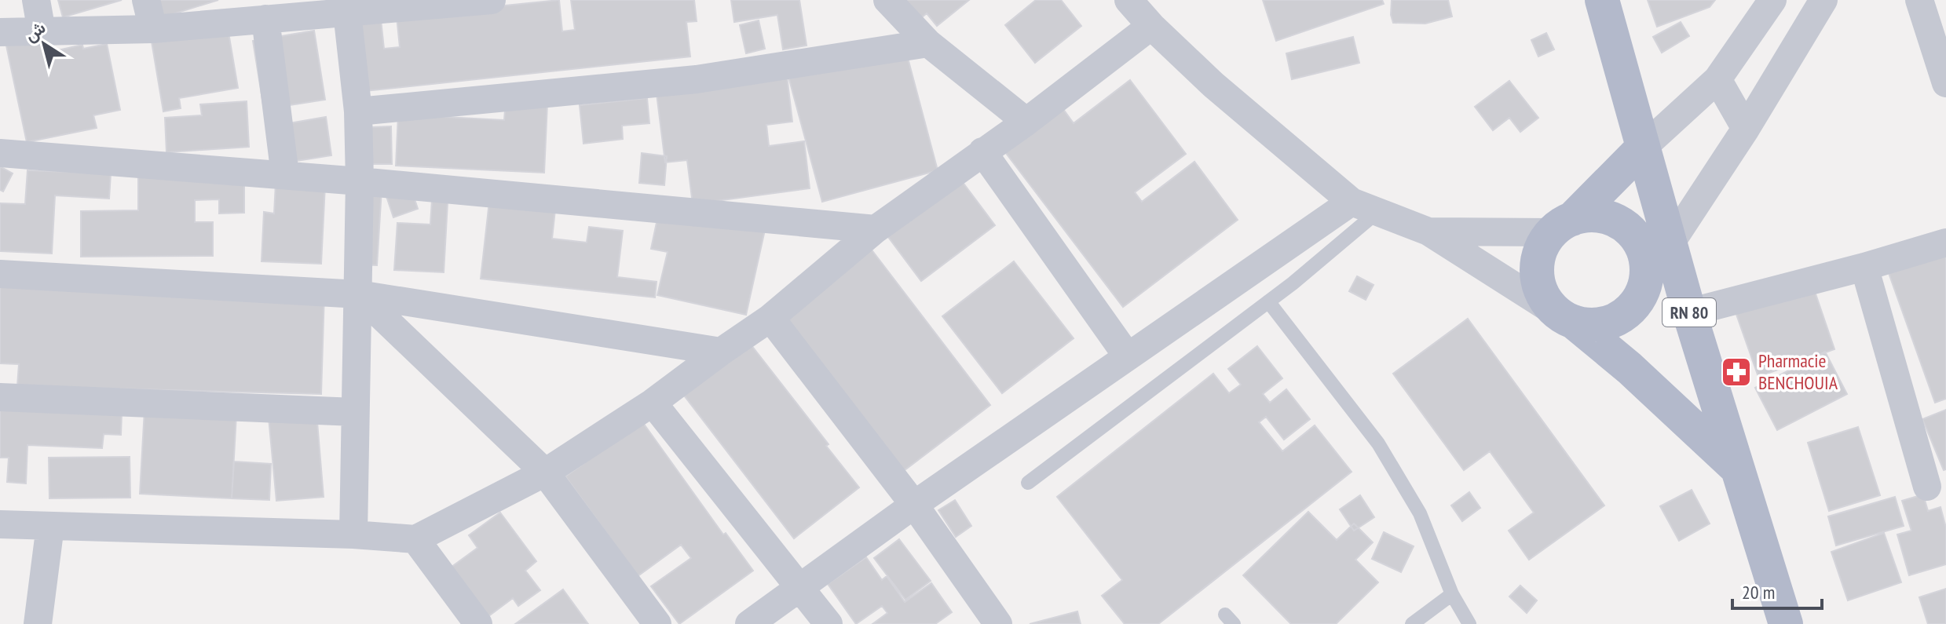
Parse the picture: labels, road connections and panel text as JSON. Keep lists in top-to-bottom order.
{
  "streets": {
    "main road": ["RN 80"]
  },
  "places": {
    "pharmacy": ["Pharmacie BENCHOUIA"]
  },
  "scale_bar": "20 m",
  "north": "top left"
}
